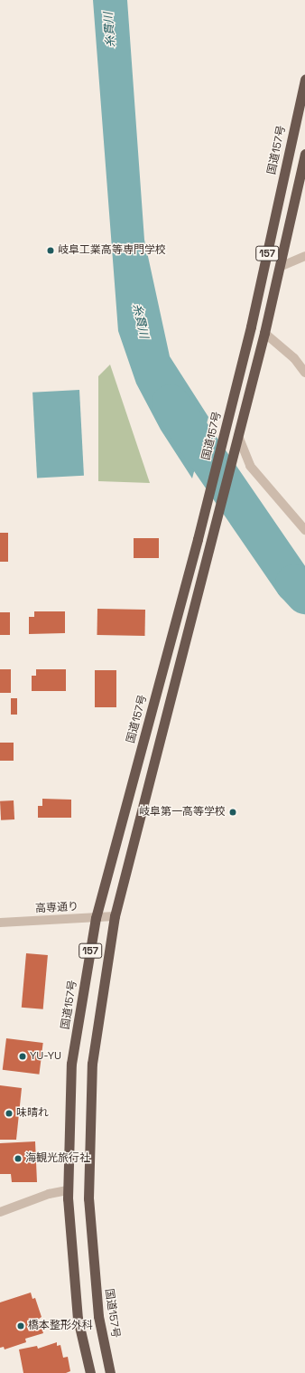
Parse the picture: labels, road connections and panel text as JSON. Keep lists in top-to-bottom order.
{
  "streets": {
    "highway": ["国道157号", "157"],
    "street": ["高専通り"]
  },
  "crossings": [
    ["国道157号", "高専通り"]
  ],
  "water": ["糸貫川"],
  "places": [
    "岐阜工業高等専門学校",
    "岐阜第一高等学校",
    "YU-YU",
    "味晴れ",
    "海観光旅行社",
    "橋本整形外科"
  ]
}
